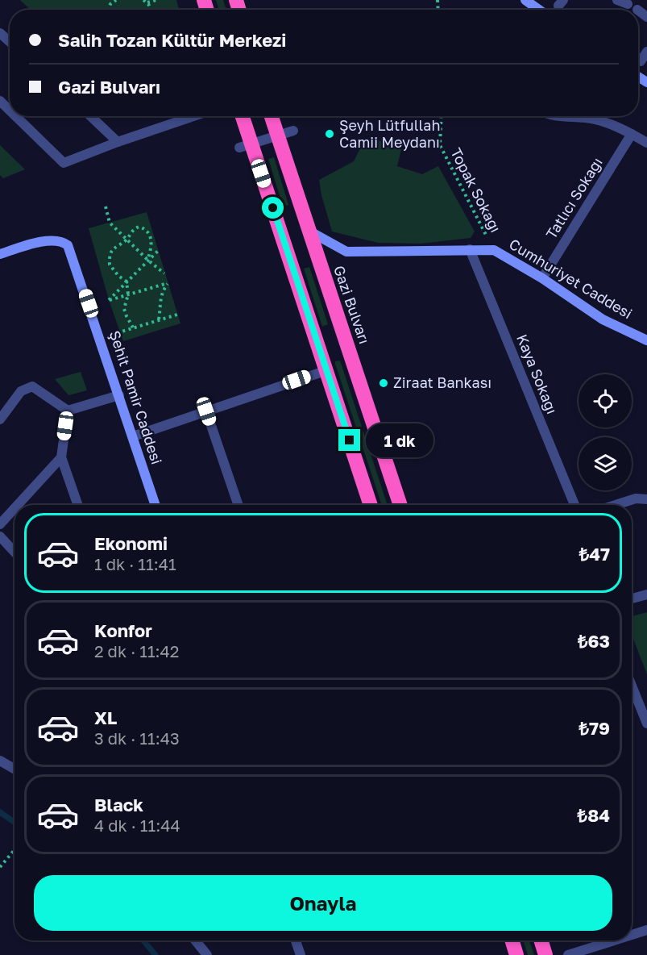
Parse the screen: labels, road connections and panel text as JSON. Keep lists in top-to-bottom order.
{
  "streets": {
    "highway": ["Gazi Bulvarı"],
    "street": [
      "Tatlıcı Sokağı",
      "Cumhuriyet Caddesi",
      "Kaya Sokağı",
      "Şehit Pamir Caddesi"
    ],
    "path": ["Topak Sokağı"]
  },
  "crossings": [
    ["Topak Sokağı", "Cumhuriyet Caddesi"],
    ["Tatlıcı Sokağı", "Cumhuriyet Caddesi"],
    ["Cumhuriyet Caddesi", "Gazi Bulvarı"],
    ["Cumhuriyet Caddesi", "Kaya Sokağı"]
  ],
  "places": ["Şeyh Lütfullah Camii Meydanı", "Ziraat Bankası"],
  "page": {
    "banner": ["Salih Tozan Kültür Merkezi", "Gazi Bulvarı"],
    "bubble": "1 dk",
    "list": [
      {
        "name": "Ekonomi",
        "note": "1 dk · 11:41",
        "value": "₺47"
      },
      {
        "name": "Konfor",
        "note": "2 dk · 11:42",
        "value": "₺63"
      },
      {
        "name": "XL",
        "note": "3 dk · 11:43",
        "value": "₺79"
      },
      {
        "name": "Black",
        "note": "4 dk · 11:44",
        "value": "₺84"
      }
    ],
    "buttons": "Onayla"
  }
}
